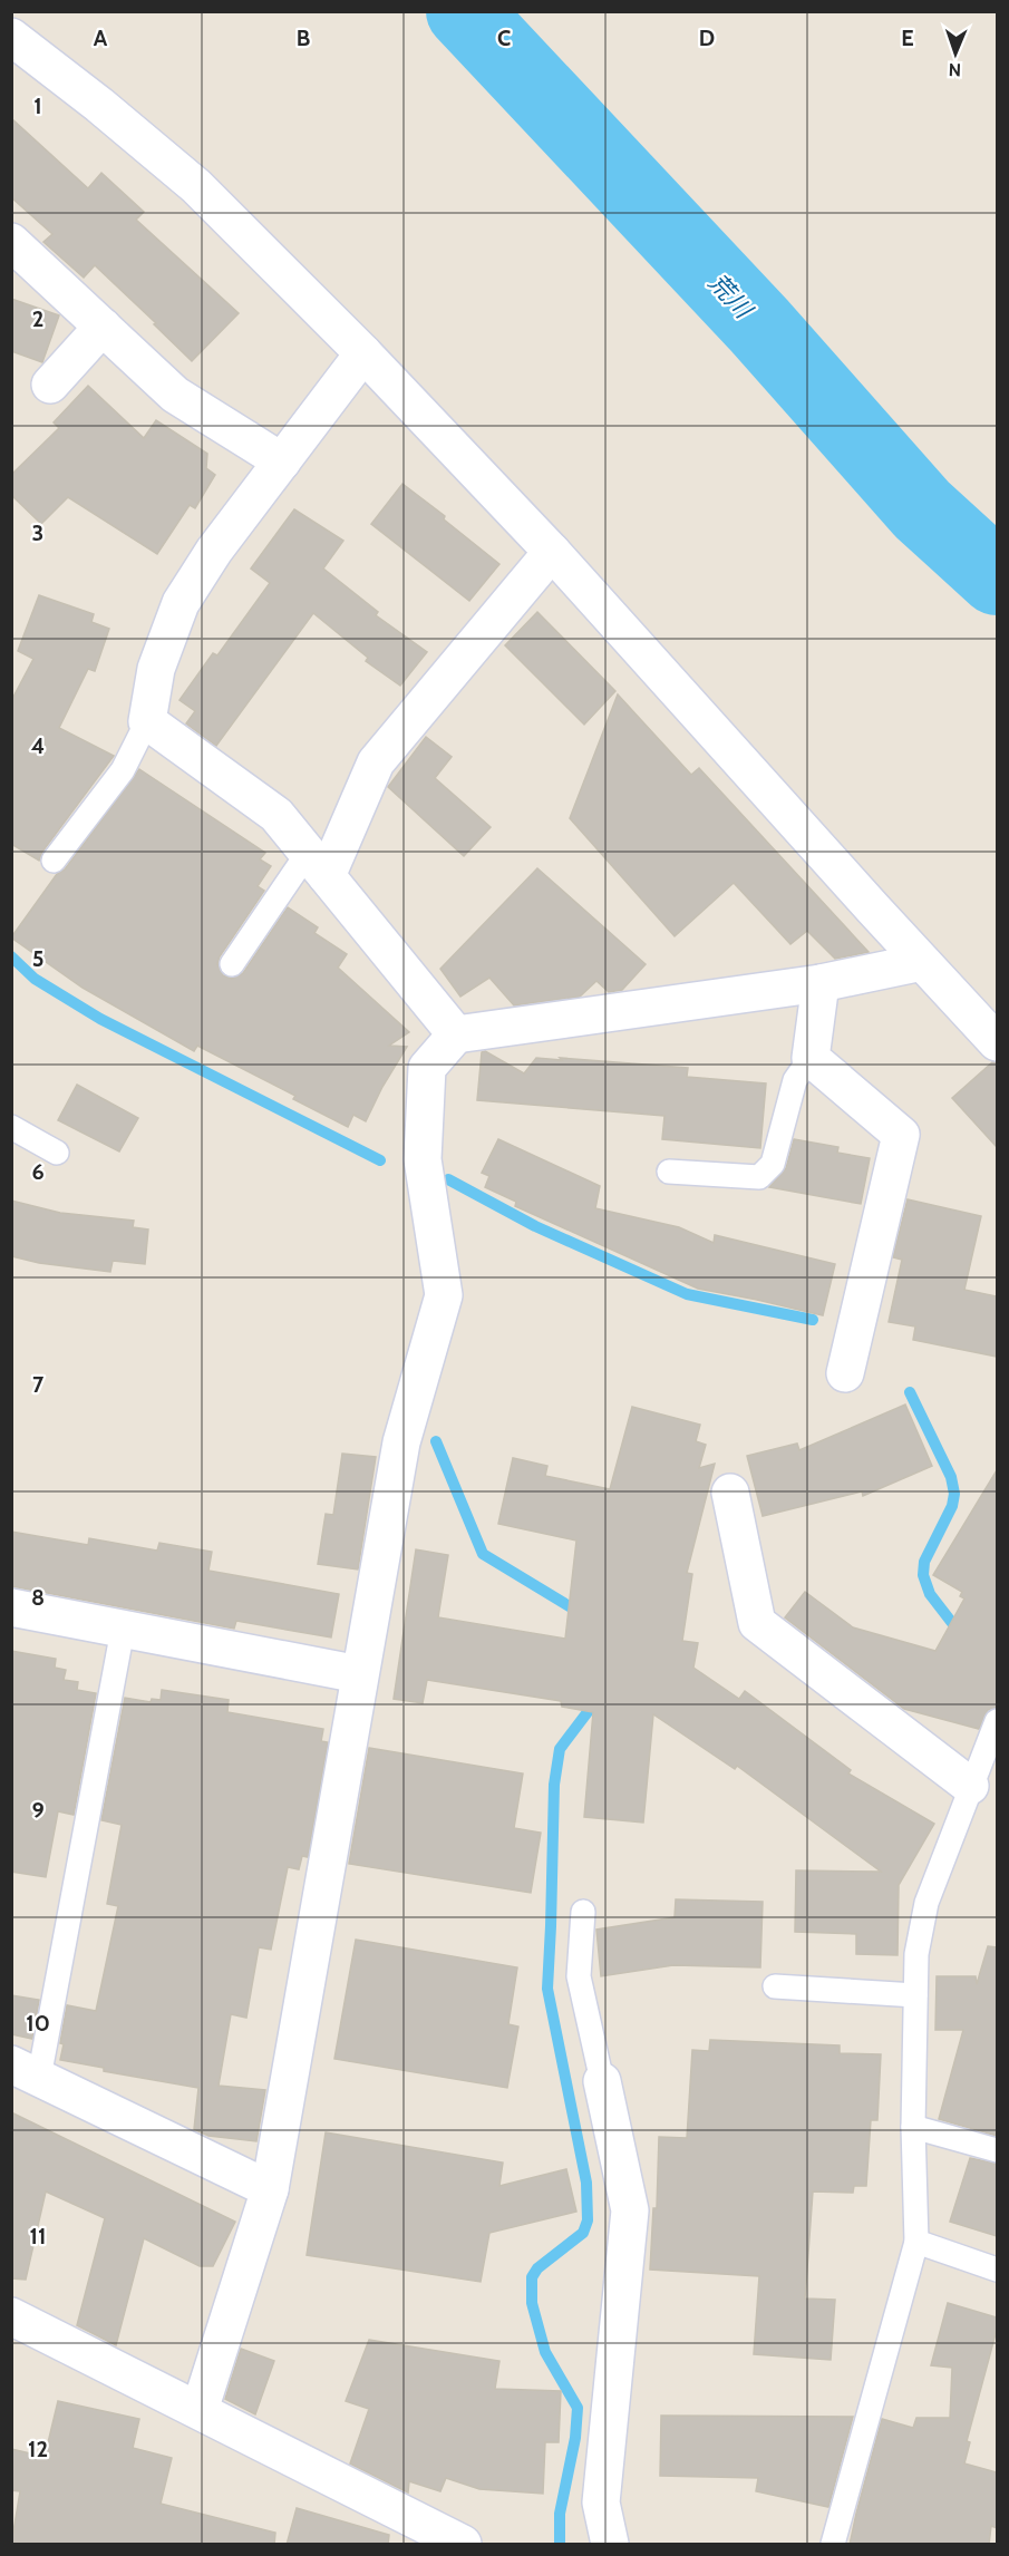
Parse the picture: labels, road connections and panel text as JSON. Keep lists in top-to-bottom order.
{
  "water": ["荒川"],
  "north": "bottom",
  "grid": {
    "columns": [
      "A",
      "B",
      "C",
      "D",
      "E"
    ],
    "rows": [
      "1",
      "2",
      "3",
      "4",
      "5",
      "6",
      "7",
      "8",
      "9",
      "10",
      "11",
      "12"
    ]
  }
}
